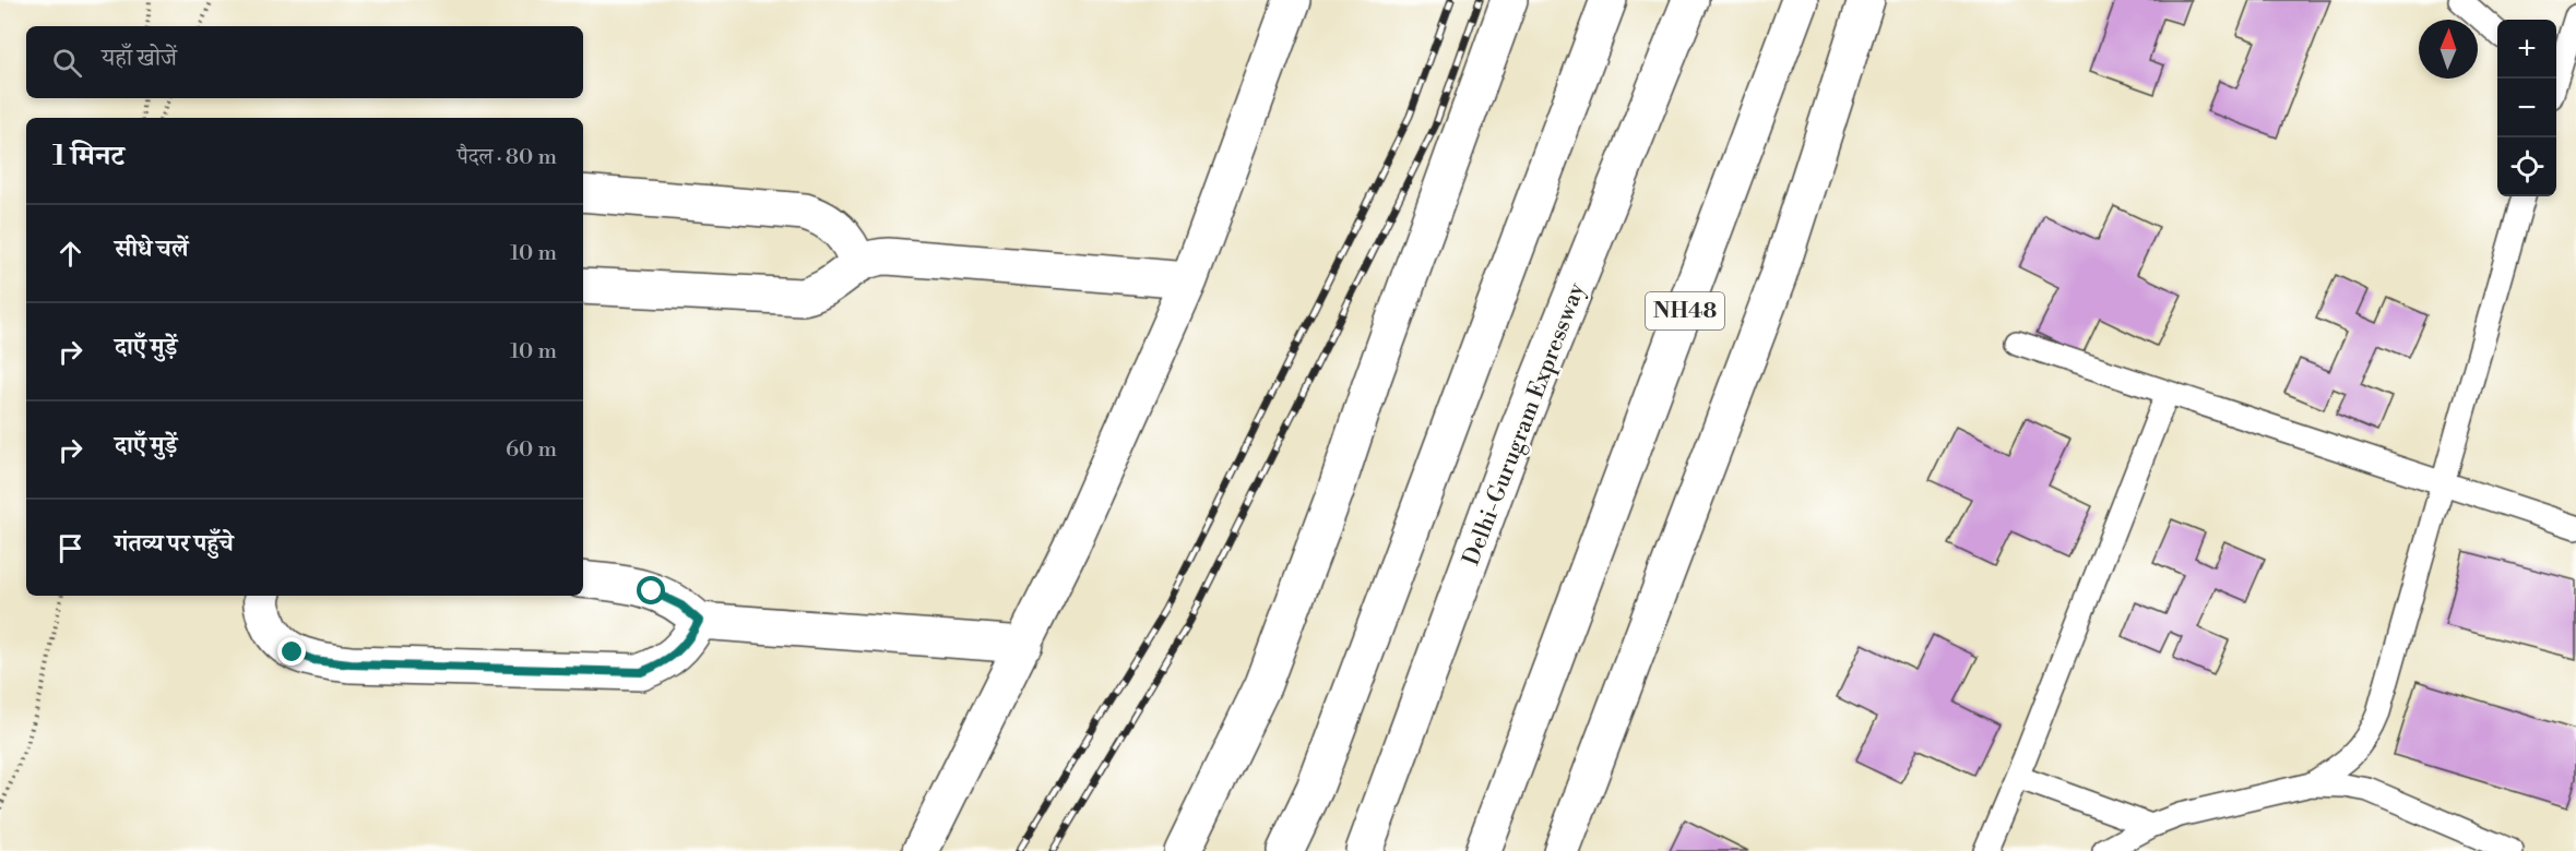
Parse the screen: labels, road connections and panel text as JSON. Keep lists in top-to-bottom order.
{
  "streets": {
    "main road": ["NH48", "Delhi-Gurugram Expressway"]
  },
  "north": "top",
  "page": {
    "map_buttons": ["+", "−"],
    "search": "यहाँ खोजें",
    "heading": ["1 मिनट", "पैदल · 80 m"],
    "list": [
      ["सीधे चलें", "10 m"],
      ["दाएँ मुड़ें", "10 m"],
      ["दाएँ मुड़ें", "60 m"],
      "गंतव्य पर पहुँचे"
    ]
  }
}
